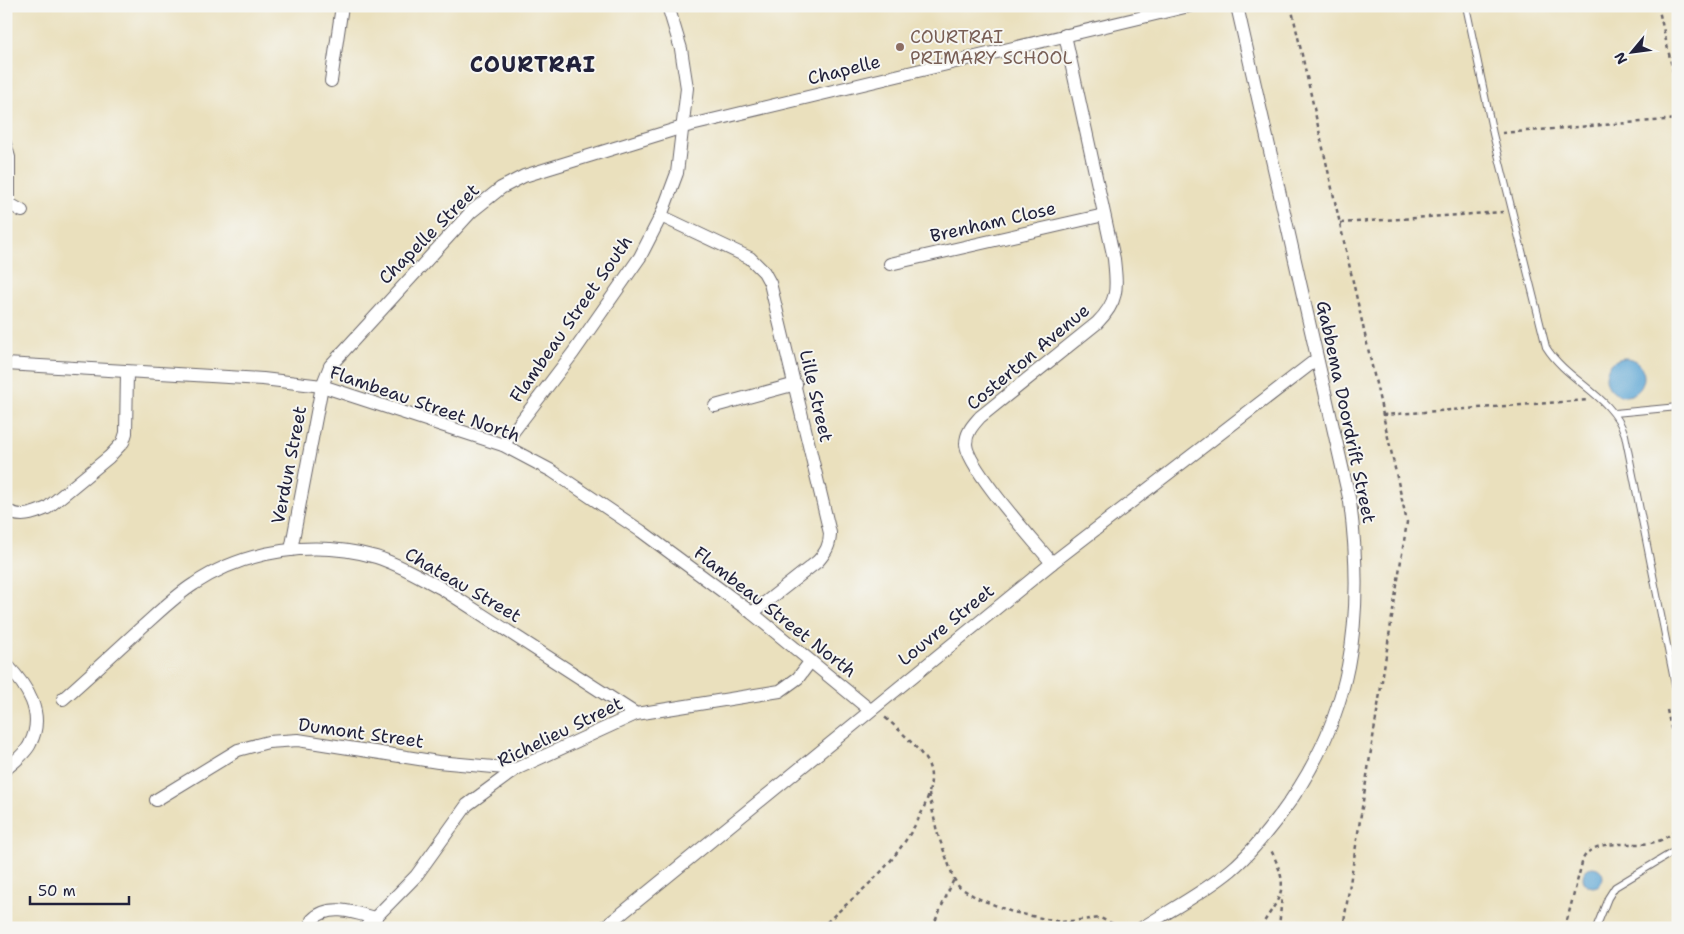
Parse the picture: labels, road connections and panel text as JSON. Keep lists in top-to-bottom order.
{
  "streets": {
    "street": [
      "Chapelle",
      "Brenham Close",
      "Chapelle Street",
      "Flambeau Street South",
      "Costerton Avenue",
      "Lille Street",
      "Flambeau Street North",
      "Gabbema Doordrift Street",
      "Verdun Street",
      "Chateau Street",
      "Louvre Street",
      "Richelieu Street",
      "Dumont Street"
    ]
  },
  "crossings": [
    ["Chapelle", "Chapelle Street"],
    ["Chapelle", "Flambeau Street South"],
    ["Chapelle", "Costerton Avenue"],
    ["Brenham Close", "Costerton Avenue"],
    ["Chapelle Street", "Flambeau Street South"],
    ["Chapelle Street", "Flambeau Street North"],
    ["Chapelle Street", "Verdun Street"],
    ["Flambeau Street South", "Lille Street"],
    ["Flambeau Street South", "Flambeau Street North"],
    ["Costerton Avenue", "Louvre Street"],
    ["Lille Street", "Flambeau Street North"],
    ["Flambeau Street North", "Verdun Street"],
    ["Flambeau Street North", "Louvre Street"],
    ["Flambeau Street North", "Richelieu Street"],
    ["Gabbema Doordrift Street", "Louvre Street"],
    ["Verdun Street", "Chateau Street"],
    ["Chateau Street", "Richelieu Street"],
    ["Richelieu Street", "Dumont Street"]
  ],
  "districts": ["COURTRAI"],
  "places": ["COURTRAI PRIMARY SCHOOL"],
  "scale_bar": "50 m",
  "north": "bottom left"
}
